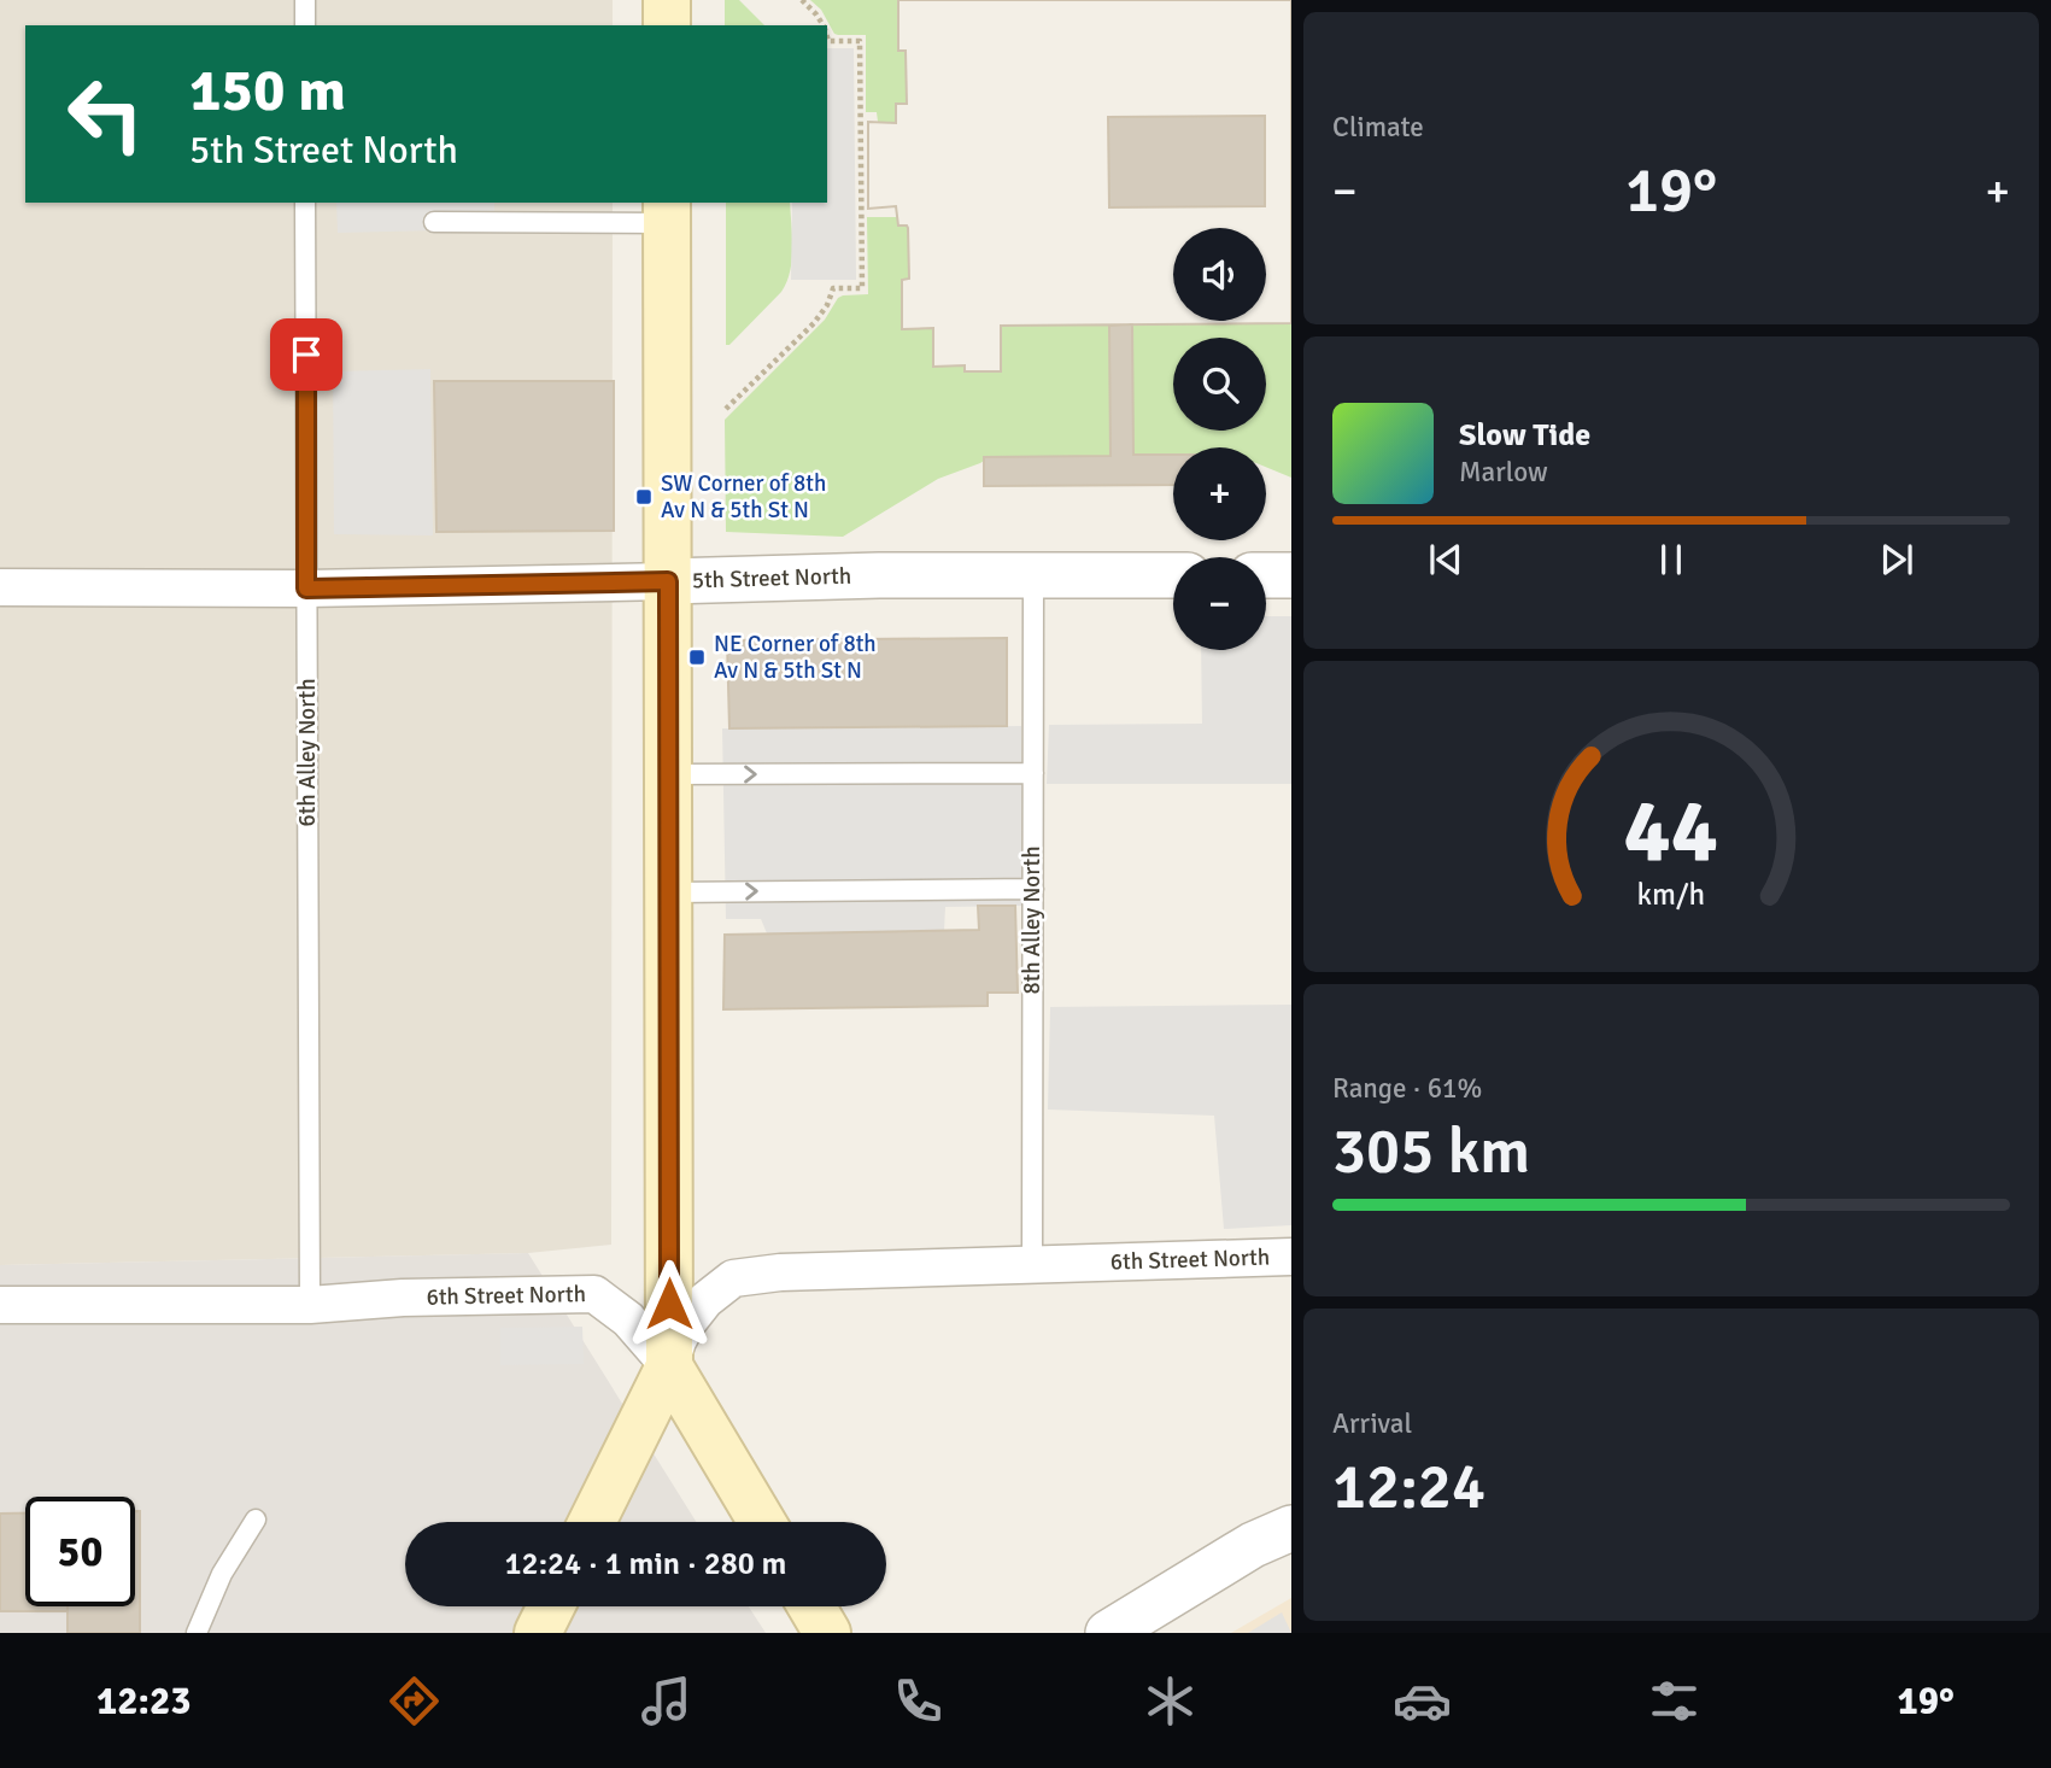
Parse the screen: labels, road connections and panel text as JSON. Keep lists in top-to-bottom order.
{
  "streets": {
    "street": ["5th Street North", "6th Street North"],
    "lane": ["6th Alley North", "8th Alley North"]
  },
  "crossings": [
    ["5th Street North", "6th Alley North"],
    ["5th Street North", "8th Alley North"],
    ["6th Alley North", "6th Street North"],
    ["8th Alley North", "6th Street North"]
  ],
  "places": {
    "transit": ["SW Corner of 8th Av N & 5th St N", "NE Corner of 8th Av N & 5th St N"]
  },
  "page": {
    "tile": [
      "Climate",
      ["Range · 61%", "305 km"],
      ["Arrival", "12:24"]
    ],
    "turn": ["150 m", "5th Street North"],
    "heat": ["−", "19°", "+"],
    "map_buttons": ["+", "−"],
    "song": ["Slow Tide", "Marlow"],
    "limit": "50",
    "trip": "12:24 · 1 min · 280 m",
    "tabs": ["12:23", "19°"],
    "gauge": ["44", "km/h"]
  }
}
